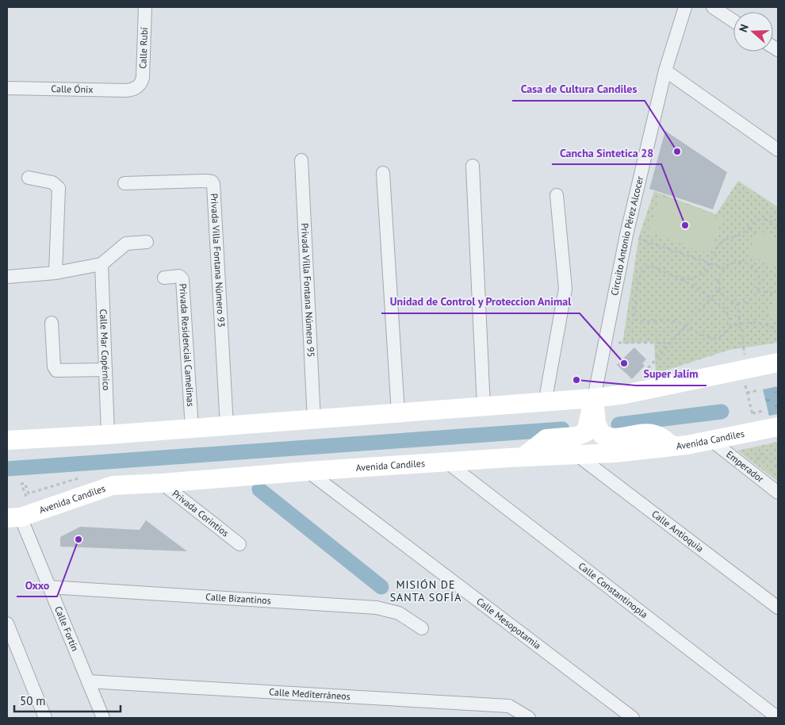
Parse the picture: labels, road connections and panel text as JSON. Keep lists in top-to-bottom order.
{
  "streets": {
    "main road": ["Avenida Candiles"],
    "street": [
      "Calle Rubí",
      "Calle Ónix",
      "Circuito Antonio Pérez Alcocer",
      "Privada Villa Fontana Número 93",
      "Privada Villa Fontana Número 95",
      "Privada Residencial Camelinas",
      "Calle Mar Copérnico",
      "Emperador",
      "Privada Corintios",
      "Calle Antioquia",
      "Calle Constantinopla",
      "Calle Bizantinos",
      "Calle Mesopotamia",
      "Calle Fortín",
      "Calle Mediterráneos"
    ]
  },
  "crossings": [
    ["Calle Rubí", "Calle Ónix"],
    ["Avenida Candiles", "Emperador"],
    ["Avenida Candiles", "Privada Corintios"],
    ["Avenida Candiles", "Calle Antioquia"],
    ["Avenida Candiles", "Calle Constantinopla"],
    ["Avenida Candiles", "Calle Mesopotamia"],
    ["Avenida Candiles", "Calle Fortín"],
    ["Calle Bizantinos", "Calle Fortín"],
    ["Calle Fortín", "Calle Mediterráneos"]
  ],
  "districts": ["MISIÓN DE SANTA SOFÍA"],
  "places": [
    "Casa de Cultura Candiles",
    "Cancha Sintetica 28",
    "Unidad de Control y Proteccion Animal",
    "Super Jalím",
    "Oxxo"
  ],
  "scale_bar": "50 m",
  "north": "left"
}
